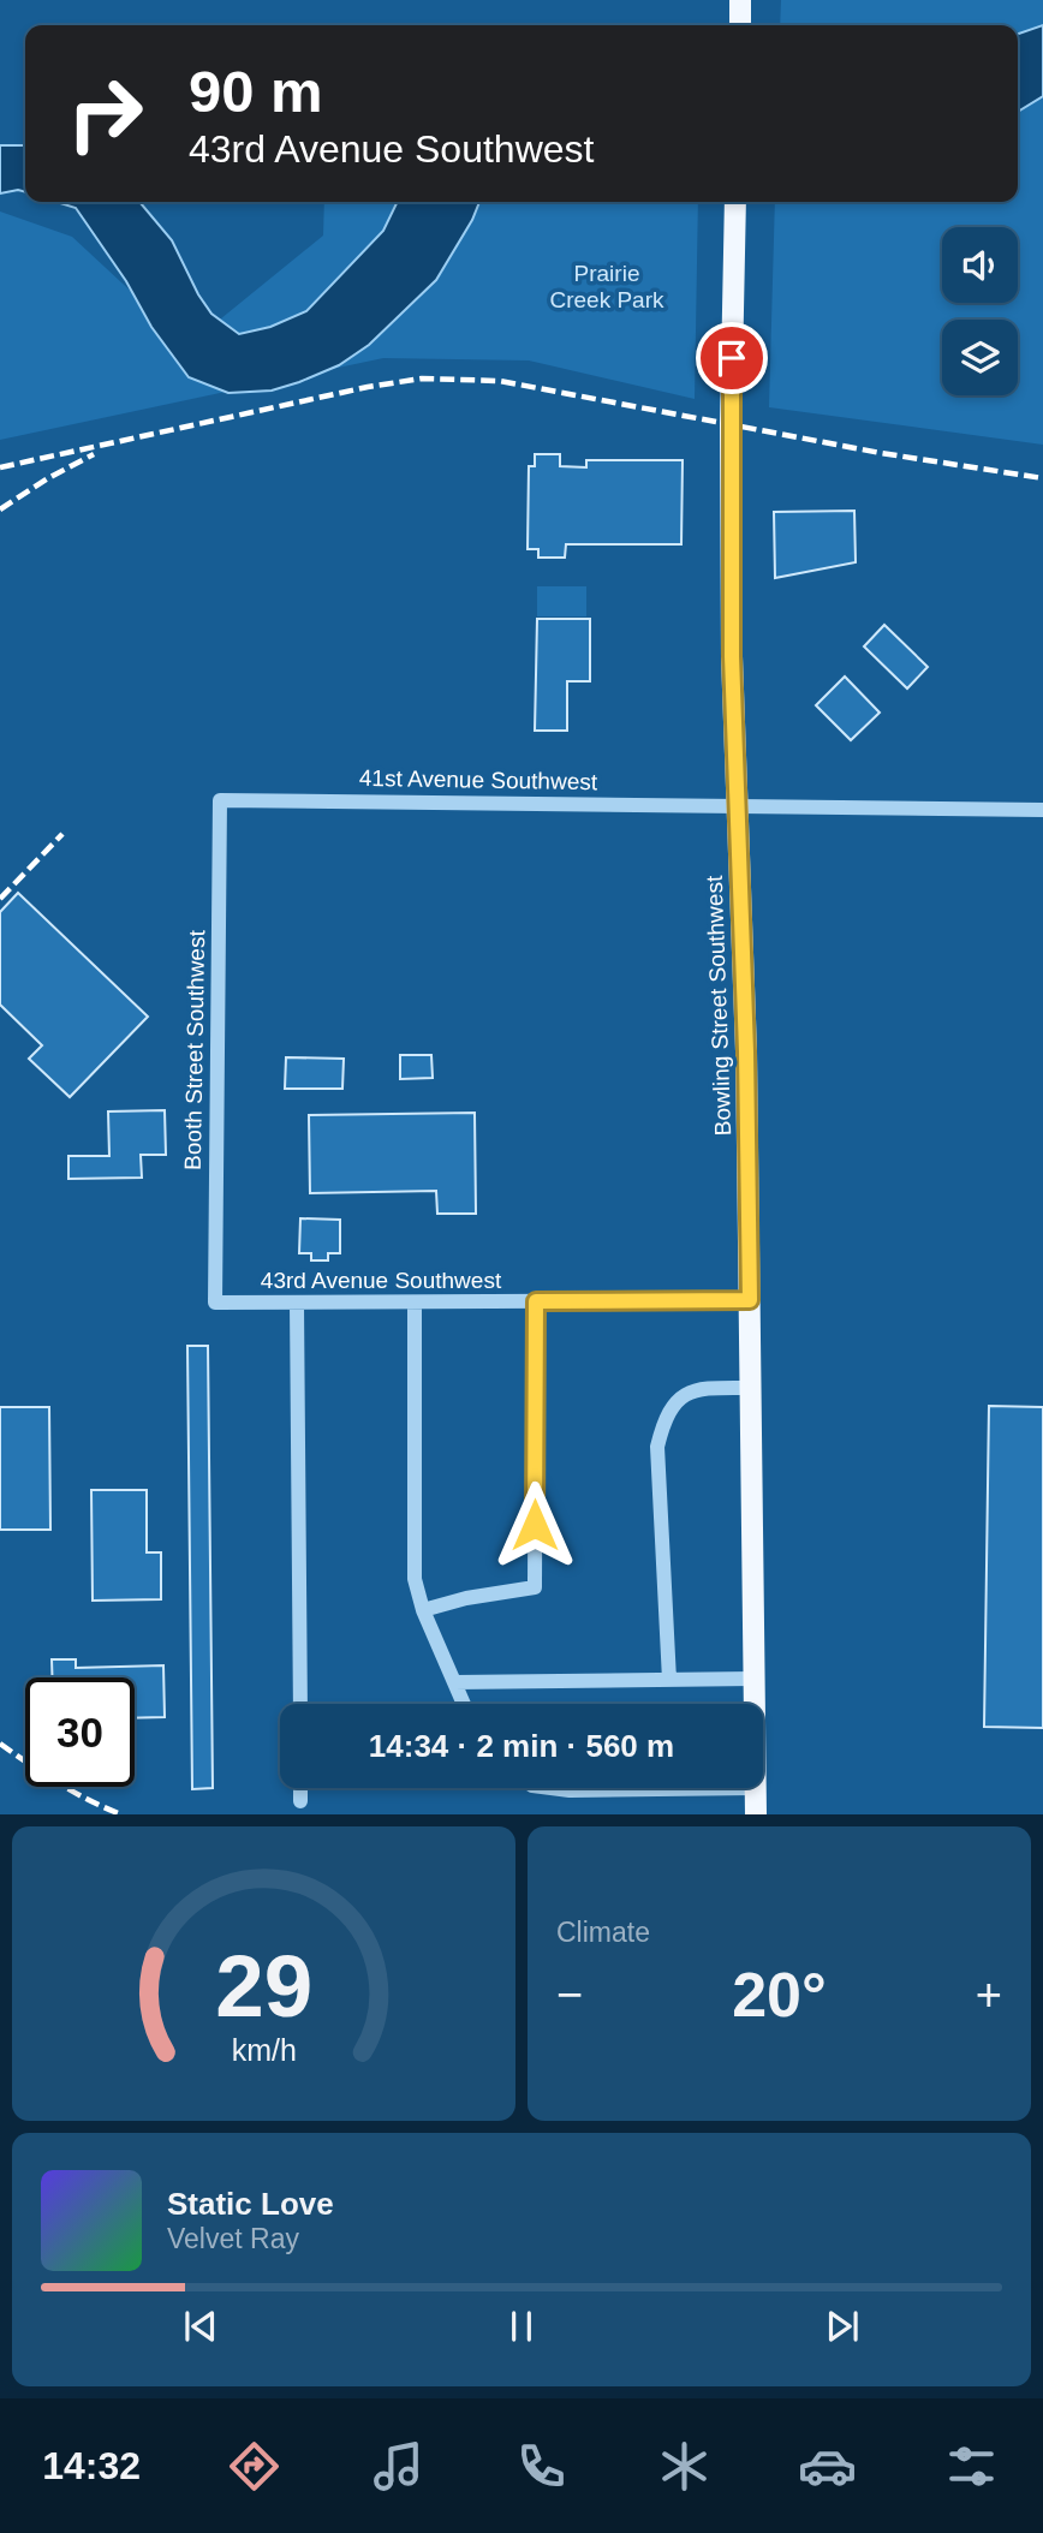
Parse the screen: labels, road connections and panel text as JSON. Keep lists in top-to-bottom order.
{
  "streets": {
    "main road": ["Bowling Street Southwest"],
    "street": ["41st Avenue Southwest", "Booth Street Southwest", "43rd Avenue Southwest"]
  },
  "crossings": [
    ["41st Avenue Southwest", "Bowling Street Southwest"],
    ["41st Avenue Southwest", "Booth Street Southwest"],
    ["Bowling Street Southwest", "43rd Avenue Southwest"],
    ["Booth Street Southwest", "43rd Avenue Southwest"]
  ],
  "parks": ["Prairie Creek Park"],
  "page": {
    "turn": ["90 m", "43rd Avenue Southwest"],
    "limit": "30",
    "trip": "14:34 · 2 min · 560 m",
    "tile": "Climate",
    "heat": ["−", "20°", "+"],
    "song": ["Static Love", "Velvet Ray"],
    "tabs": "14:32",
    "gauge": ["29", "km/h"]
  }
}
